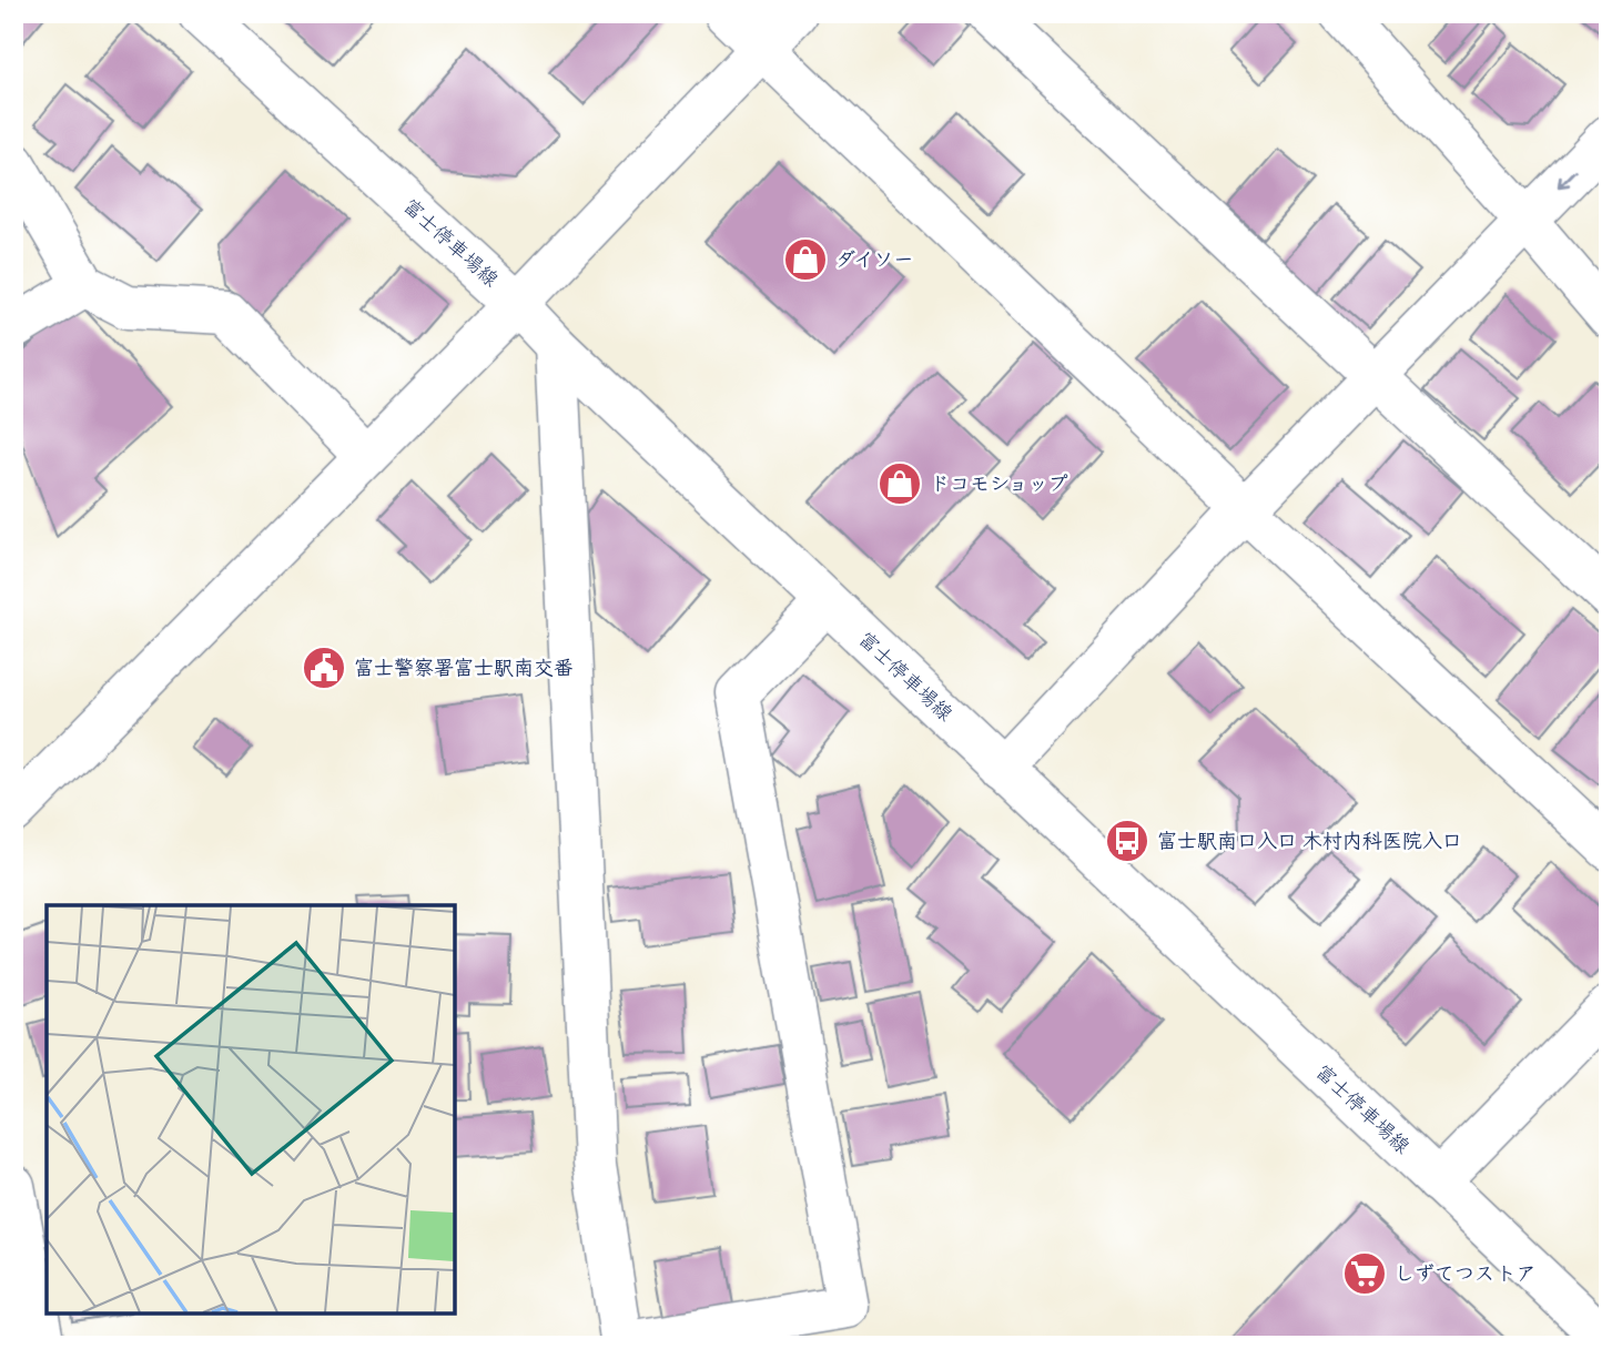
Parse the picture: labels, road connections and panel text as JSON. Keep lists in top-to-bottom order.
{
  "streets": {
    "street": ["富士停車場線"]
  },
  "places": {
    "shop": ["ダイソー", "ドコモショップ"],
    "public building": ["富士警察署富士駅南交番"],
    "bus stop": ["富士駅南口入口 木村内科医院入口"],
    "supermarket": ["しずてつストア"]
  }
}
